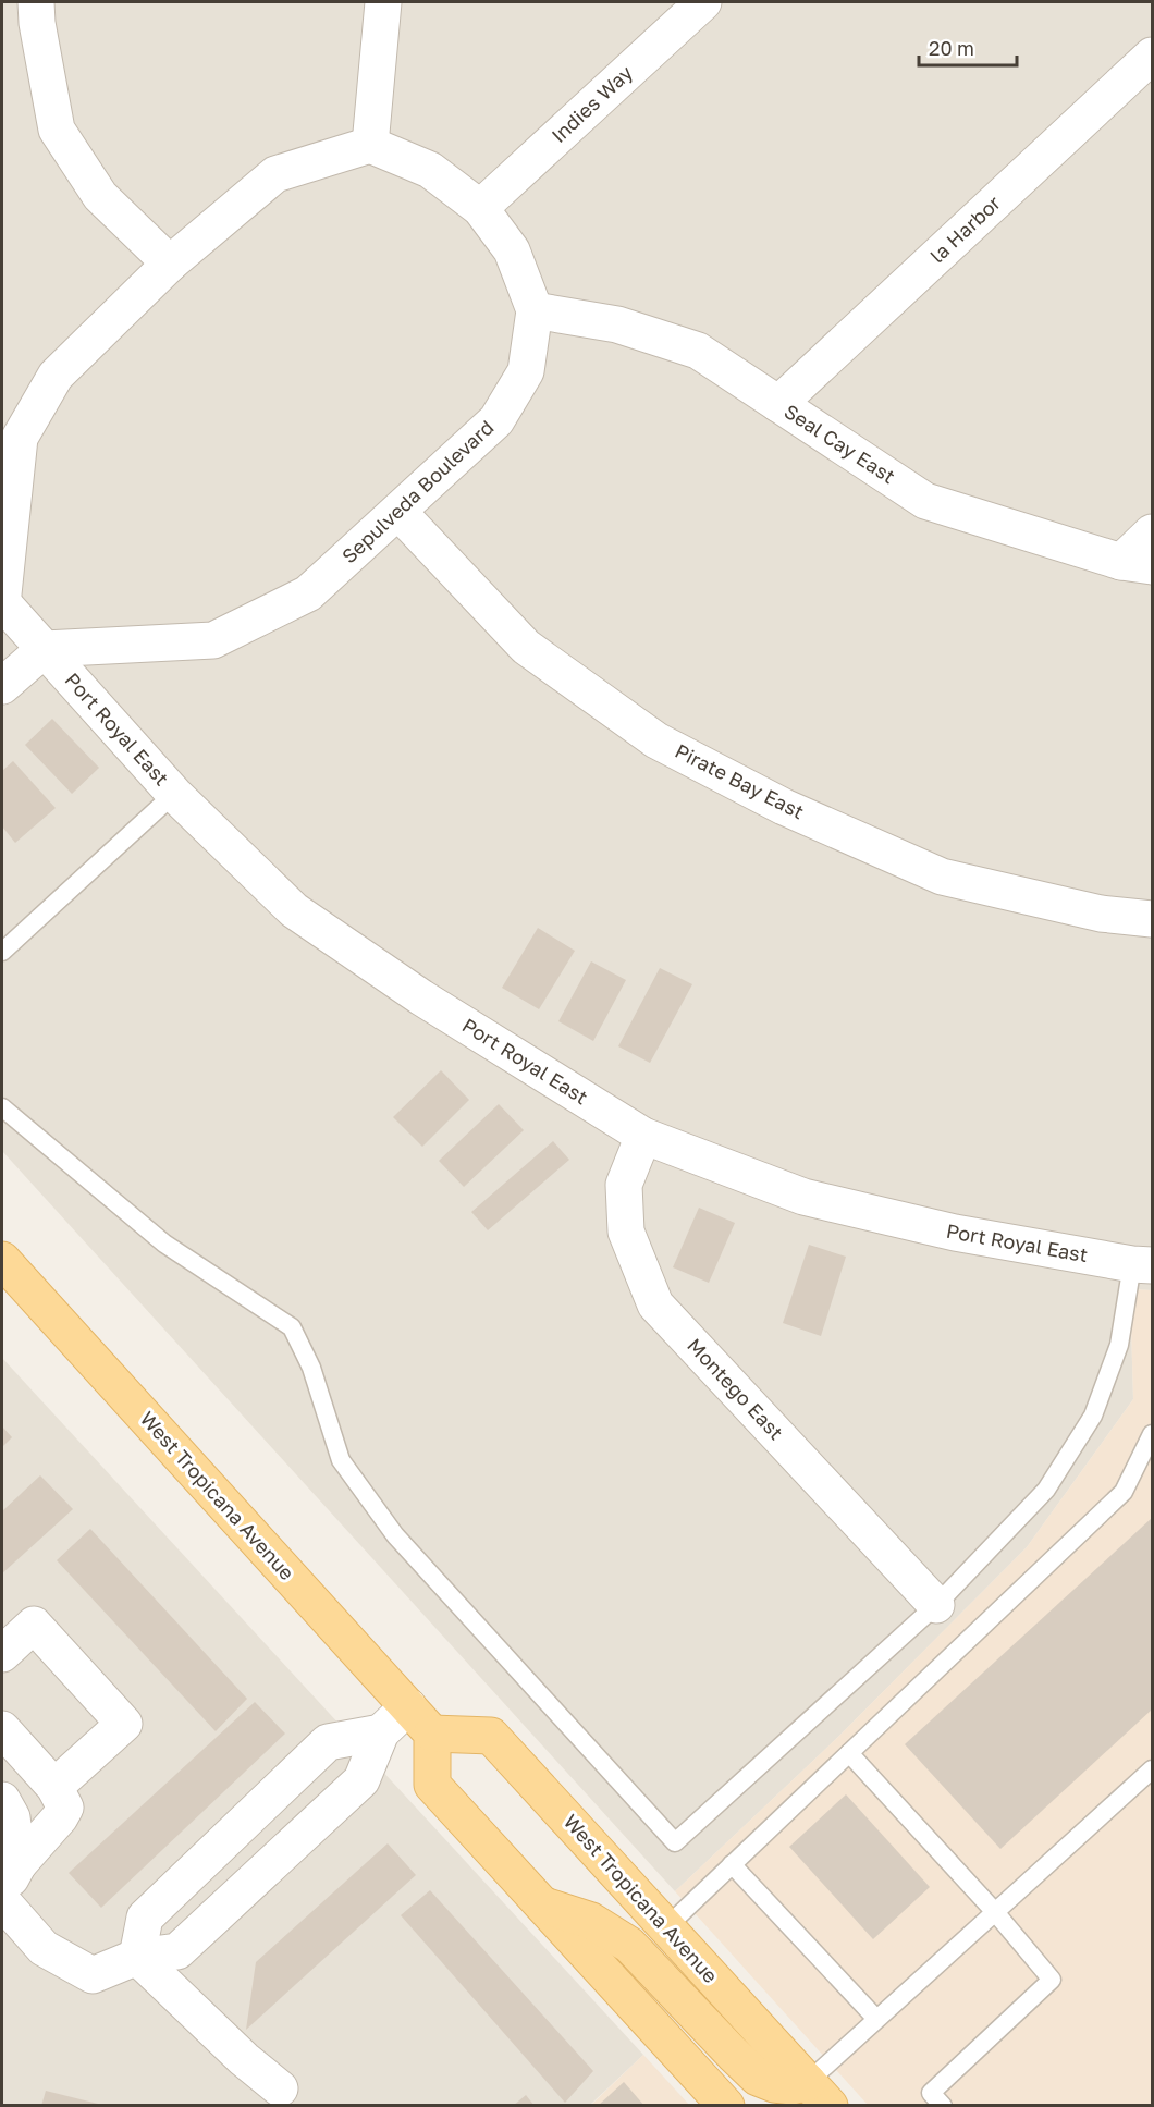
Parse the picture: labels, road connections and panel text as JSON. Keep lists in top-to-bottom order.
{
  "streets": {
    "main road": ["West Tropicana Avenue"],
    "street": [
      "Indies Way",
      "la Harbor",
      "Seal Cay East",
      "Sepulveda Boulevard",
      "Port Royal East",
      "Pirate Bay East",
      "Montego East"
    ]
  },
  "crossings": [
    ["Indies Way", "Sepulveda Boulevard"],
    ["la Harbor", "Seal Cay East"],
    ["Seal Cay East", "Sepulveda Boulevard"],
    ["Sepulveda Boulevard", "Port Royal East"],
    ["Sepulveda Boulevard", "Pirate Bay East"],
    ["Port Royal East", "Montego East"]
  ],
  "scale_bar": "20 m"
}
